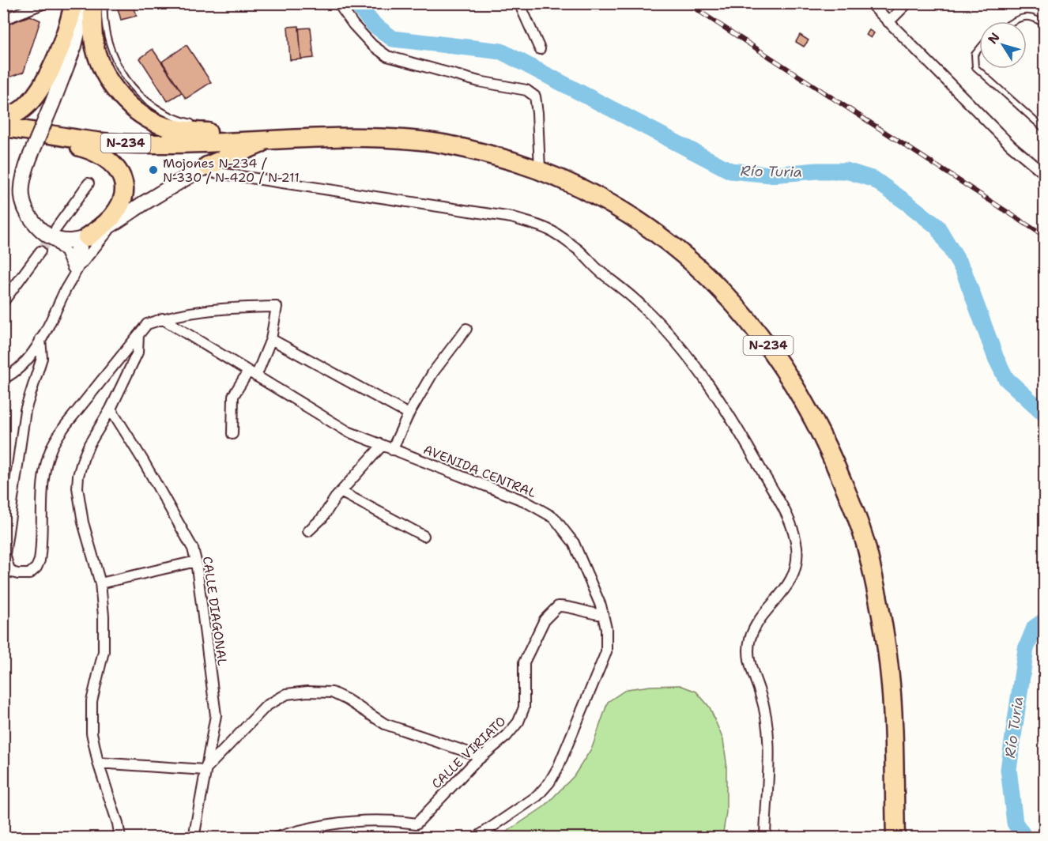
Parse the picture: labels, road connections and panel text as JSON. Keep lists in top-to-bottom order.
{
  "streets": {
    "highway": ["N-234"],
    "street": ["AVENIDA CENTRAL", "CALLE DIAGONAL", "CALLE VIRIATO"]
  },
  "crossings": [
    ["AVENIDA CENTRAL", "CALLE VIRIATO"]
  ],
  "water": ["Río Turia"],
  "places": ["Mojones N-234 / N-330 / N-420 / N-211"],
  "north": "top left"
}
